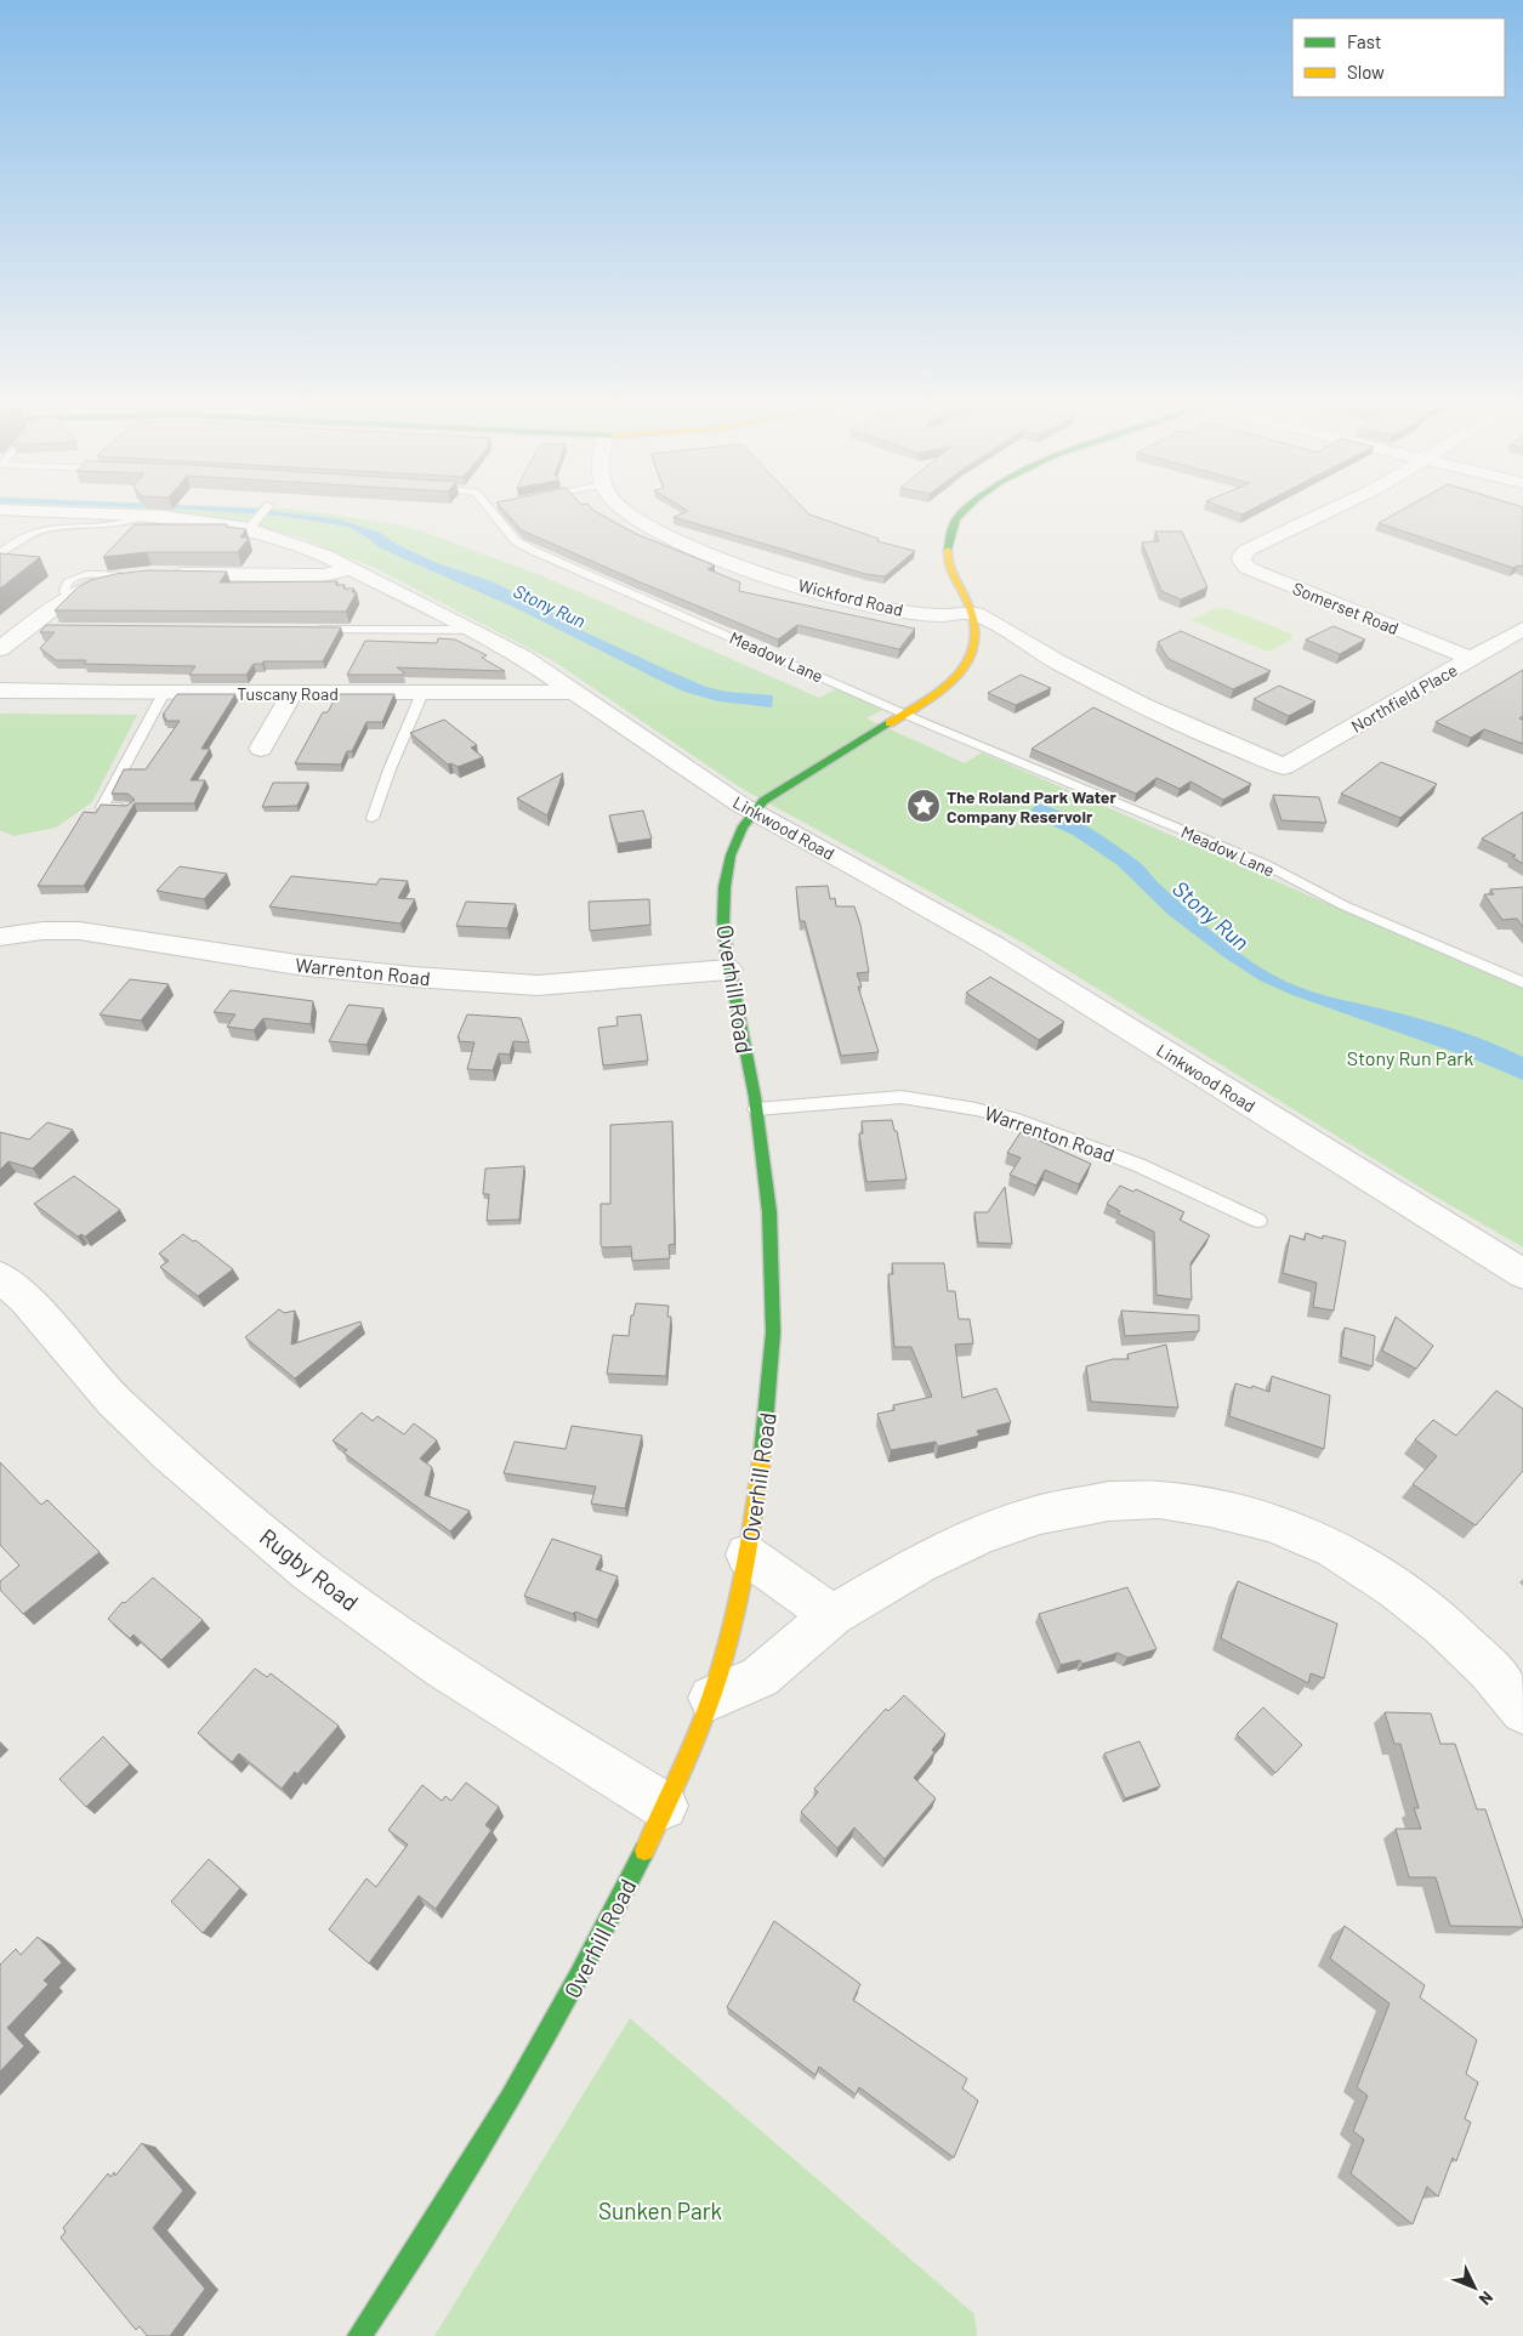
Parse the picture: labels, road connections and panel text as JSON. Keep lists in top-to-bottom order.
{
  "streets": {
    "street": [
      "Wickford Road",
      "Somerset Road",
      "Tuscany Road",
      "Northfield Place",
      "Linkwood Road",
      "Warrenton Road",
      "Overhill Road",
      "Rugby Road"
    ],
    "lane": ["Meadow Lane"]
  },
  "crossings": [
    ["Somerset Road", "Northfield Place"],
    ["Meadow Lane", "Overhill Road"],
    ["Tuscany Road", "Linkwood Road"],
    ["Linkwood Road", "Overhill Road"],
    ["Warrenton Road", "Overhill Road"],
    ["Overhill Road", "Rugby Road"]
  ],
  "water": ["Stony Run"],
  "parks": ["Stony Run Park", "Sunken Park"],
  "places": {
    "place": ["The Roland Park Water Company Reservoir"]
  },
  "legend": ["Fast", "Slow"],
  "north": "bottom right"
}
